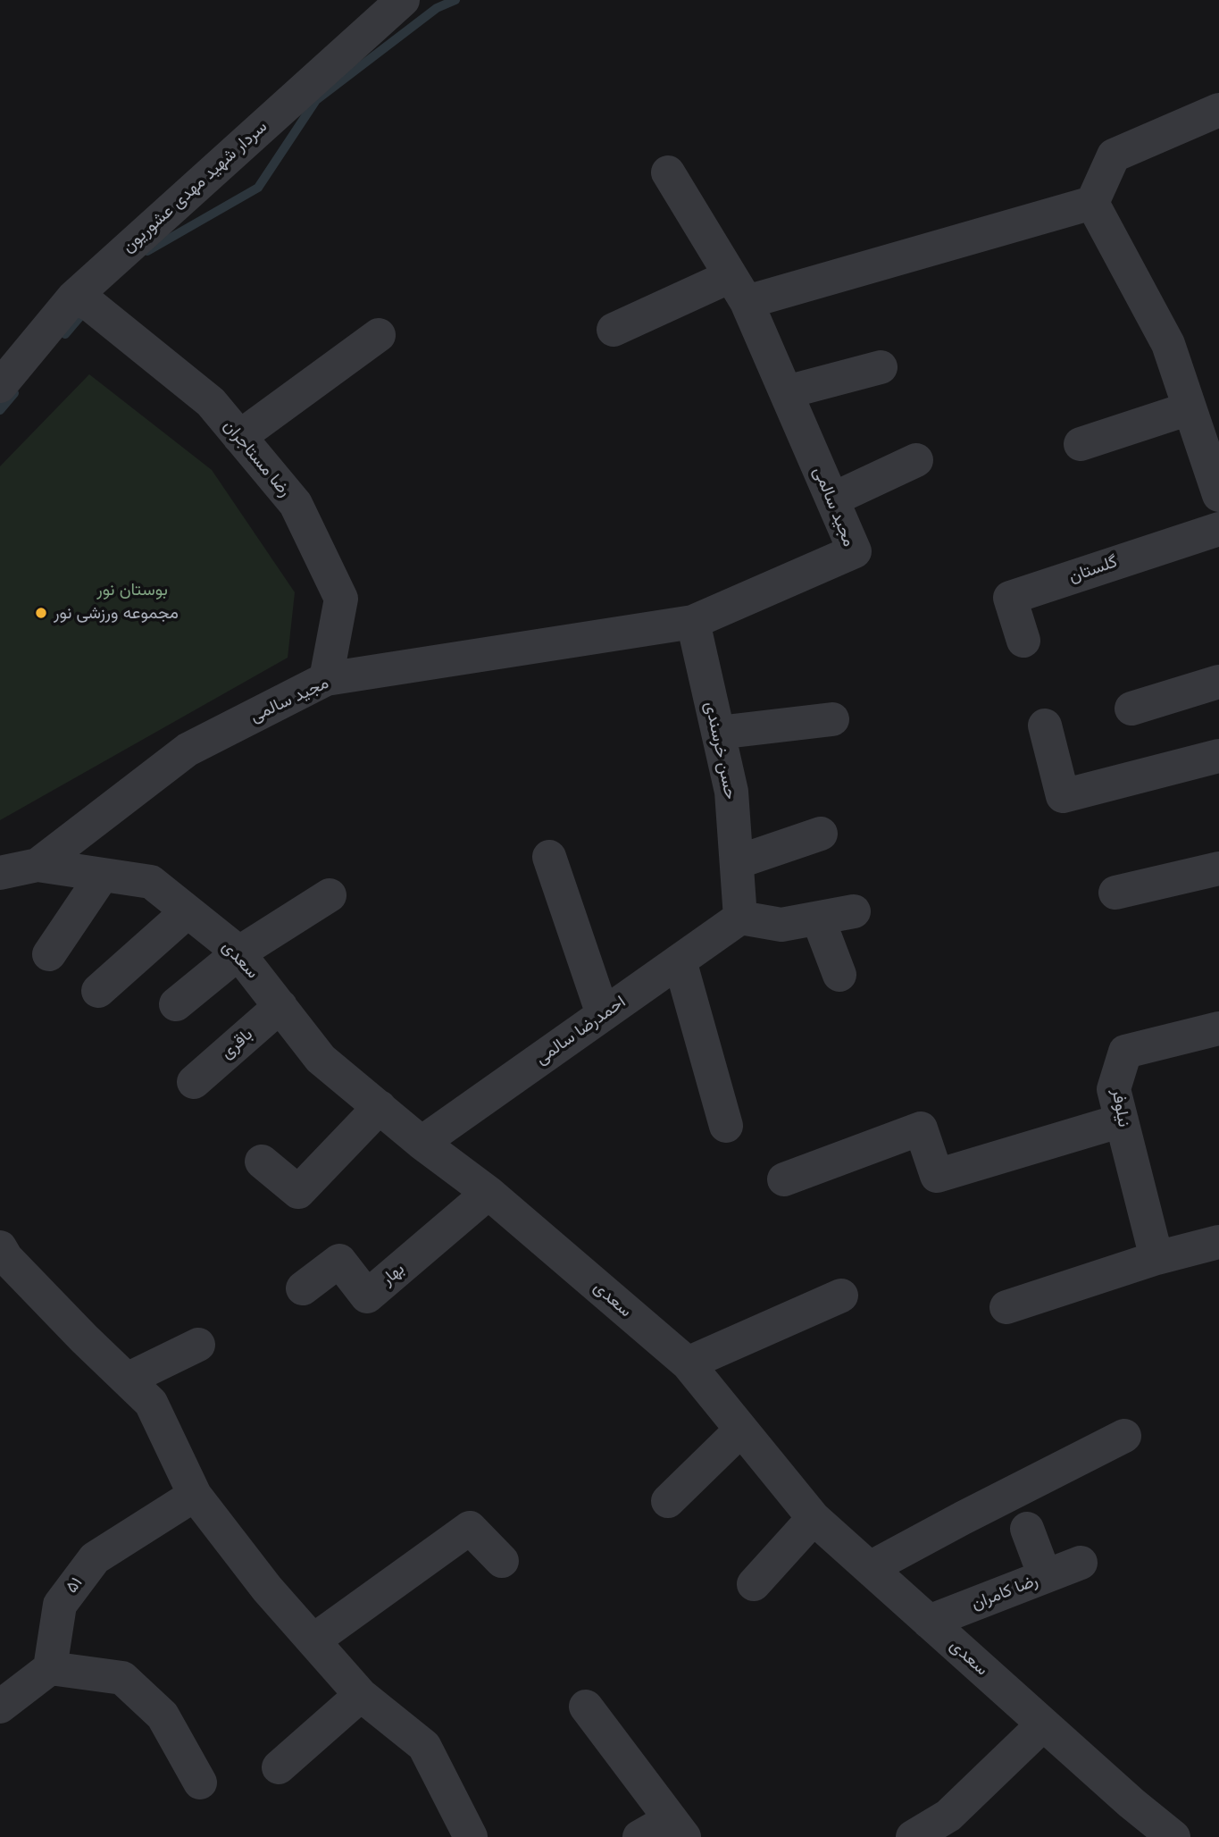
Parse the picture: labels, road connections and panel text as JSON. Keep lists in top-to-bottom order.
{
  "streets": {
    "street": [
      "سردار شهید مهدی عشوریون",
      "رضا مستاجران",
      "مجید سالمی",
      "گلستان",
      "حسن خرسندی",
      "سعدی",
      "احمدرضا سالمی",
      "باقری",
      "نیلوفر",
      "بهار",
      "۵۱",
      "رضا کامران"
    ]
  },
  "crossings": [
    ["سردار شهید مهدی عشوریون", "رضا مستاجران"],
    ["رضا مستاجران", "مجید سالمی"],
    ["مجید سالمی", "حسن خرسندی"],
    ["مجید سالمی", "سعدی"],
    ["حسن خرسندی", "احمدرضا سالمی"],
    ["سعدی", "احمدرضا سالمی"],
    ["سعدی", "باقری"],
    ["سعدی", "بهار"],
    ["سعدی", "رضا کامران"]
  ],
  "parks": ["بوستان نور"],
  "places": ["مجموعه ورزشی نور"]
}
